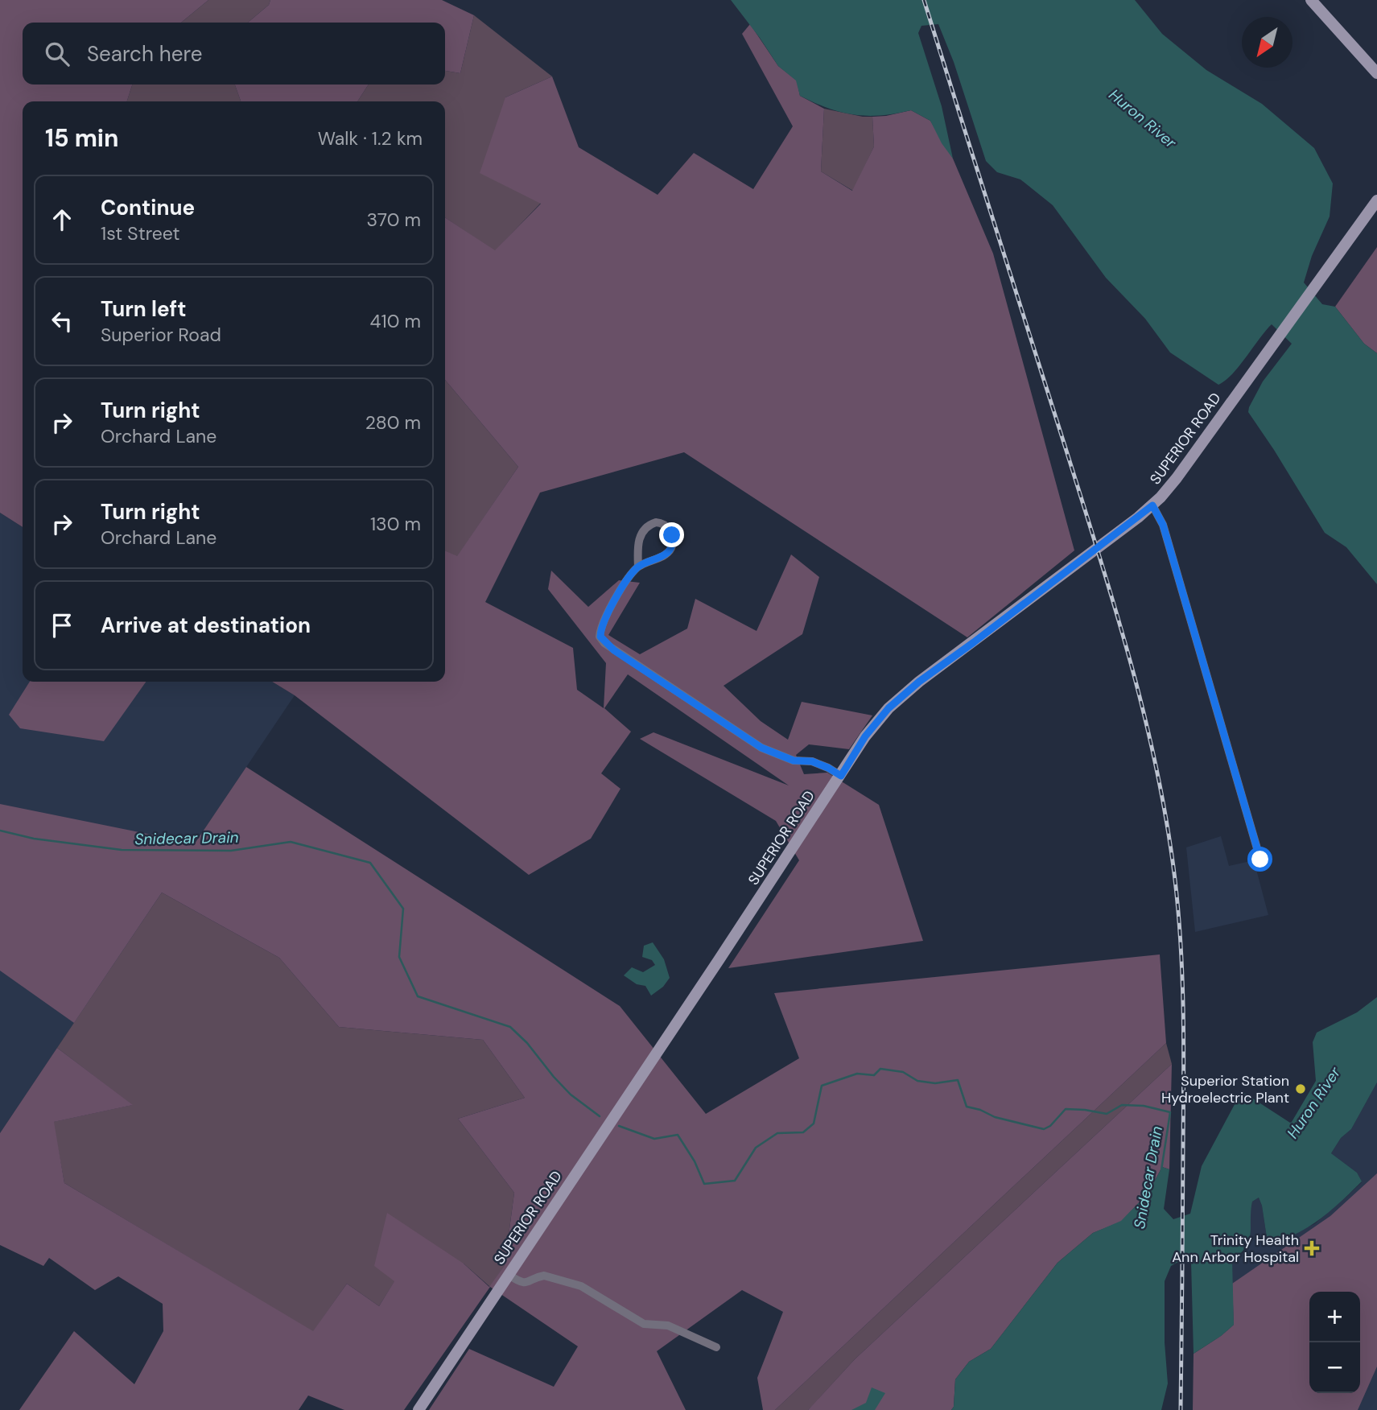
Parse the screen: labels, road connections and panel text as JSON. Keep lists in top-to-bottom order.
{
  "streets": {
    "main road": ["SUPERIOR ROAD"]
  },
  "water": ["Huron River", "Snidecar Drain"],
  "places": {
    "other": ["Superior Station Hydroelectric Plant"],
    "health": ["Trinity Health Ann Arbor Hospital"]
  },
  "north": "bottom left",
  "page": {
    "search": "Search here",
    "heading": ["15 min", "Walk · 1.2 km"],
    "list": [
      ["Continue", "1st Street", "370 m"],
      ["Turn left", "Superior Road", "410 m"],
      ["Turn right", "Orchard Lane", "280 m"],
      ["Turn right", "Orchard Lane", "130 m"],
      "Arrive at destination"
    ],
    "map_buttons": ["+", "−"]
  }
}
